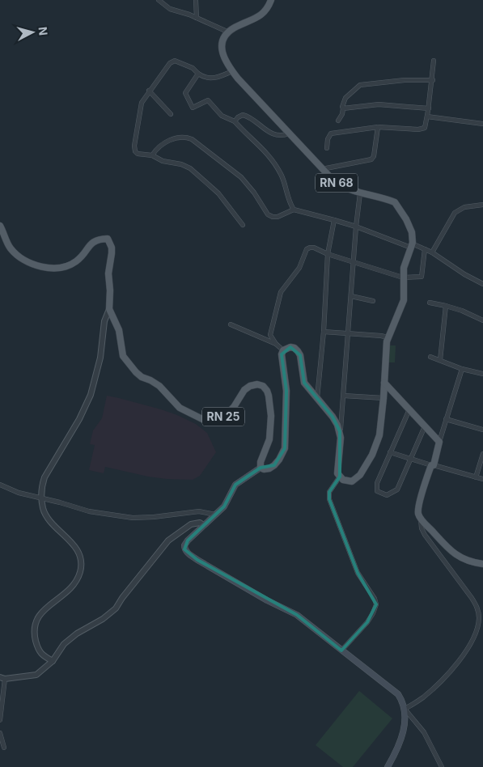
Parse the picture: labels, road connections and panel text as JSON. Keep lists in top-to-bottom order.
{
  "streets": {
    "main road": ["RN 68", "RN 25"]
  },
  "north": "right"
}
